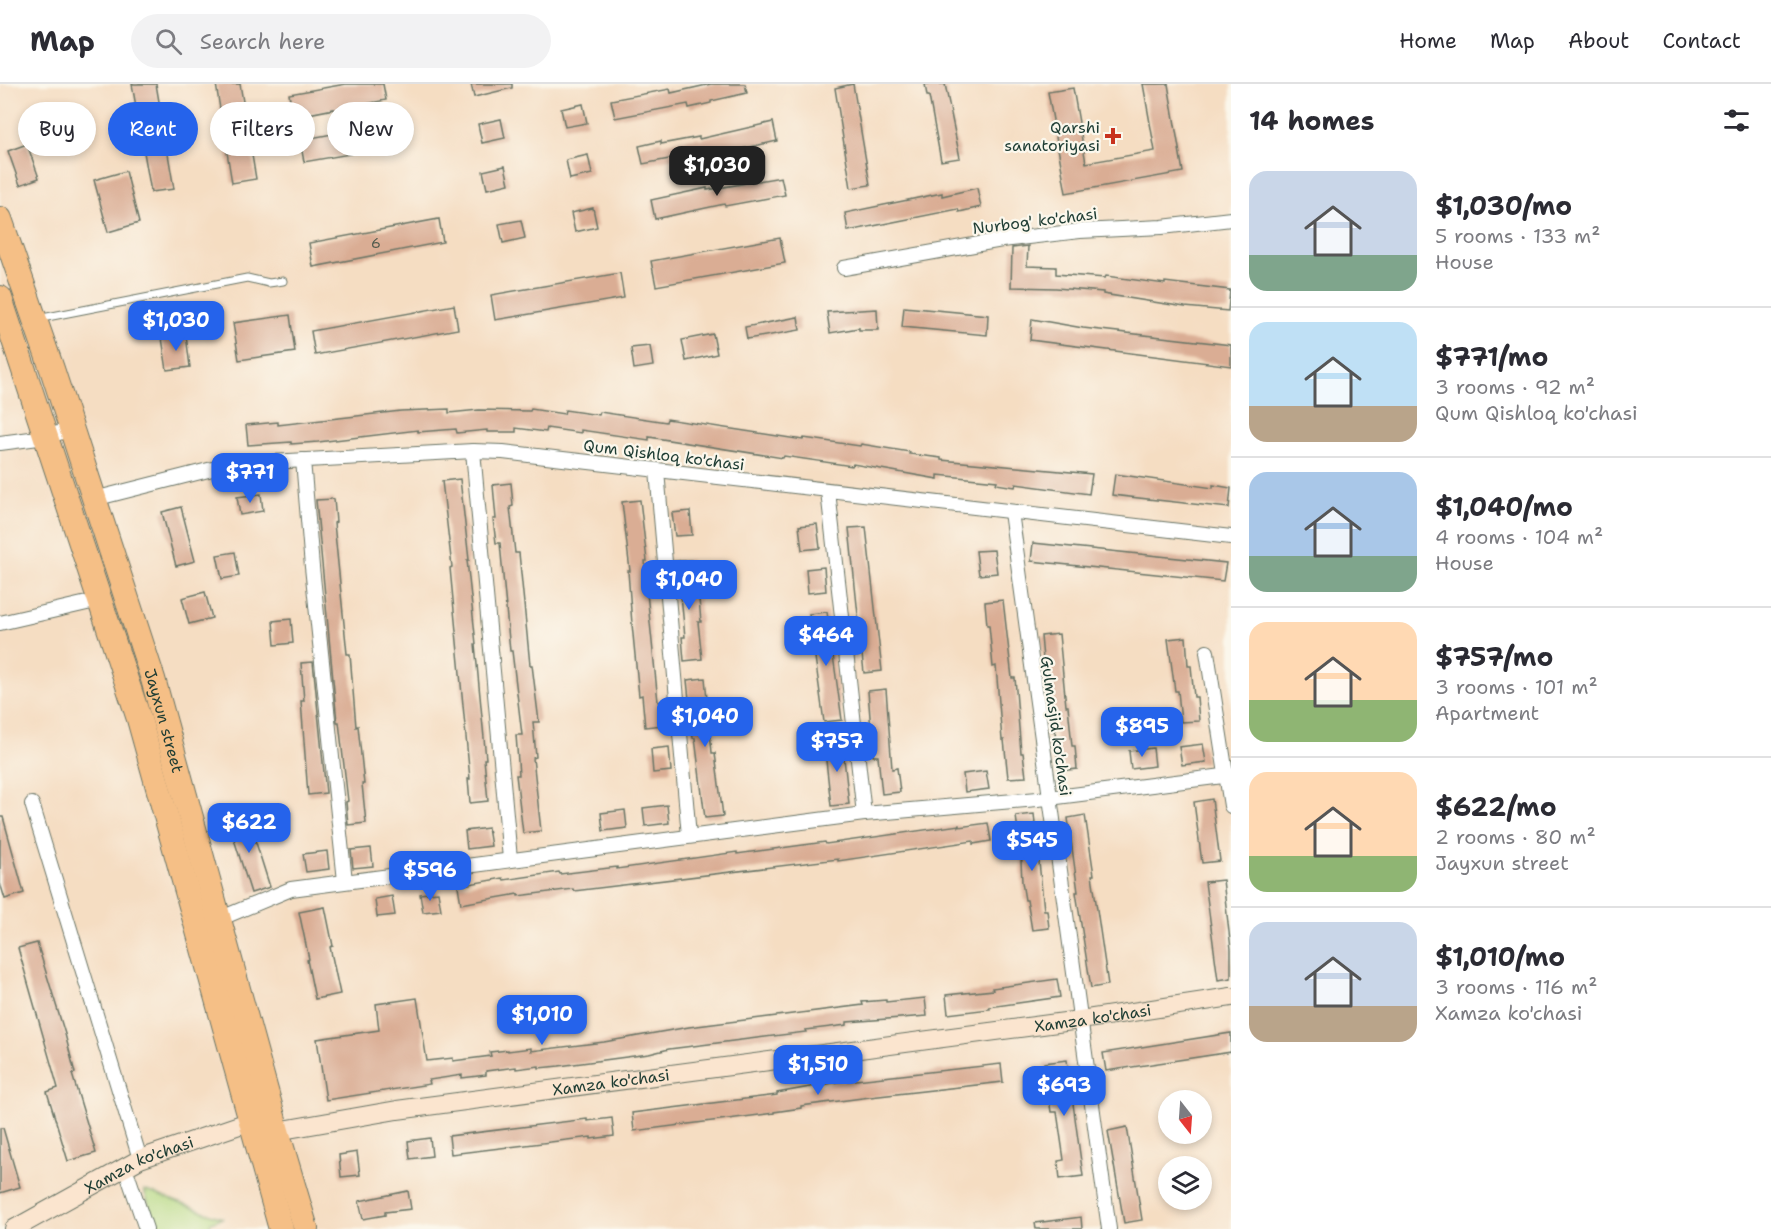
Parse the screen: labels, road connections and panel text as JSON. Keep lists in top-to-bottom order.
{
  "streets": {
    "highway": ["Jayxun street"],
    "street": [
      "Nurbog' ko'chasi",
      "Qum Qishloq ko'chasi",
      "Gulmasjid ko'chasi",
      "Xamza ko'chasi"
    ]
  },
  "crossings": [
    ["Qum Qishloq ko'chasi", "Jayxun street"],
    ["Qum Qishloq ko'chasi", "Gulmasjid ko'chasi"],
    ["Jayxun street", "Xamza ko'chasi"],
    ["Gulmasjid ko'chasi", "Xamza ko'chasi"]
  ],
  "places": {
    "health": ["Qarshi sanatoriyasi"]
  },
  "house_numbers": ["6"],
  "north": "bottom",
  "page": {
    "header": "Map",
    "search": "Search here",
    "nav": [
      "Home",
      "Map",
      "About",
      "Contact"
    ],
    "heading": "14 homes",
    "chip": [
      "Buy",
      "Rent",
      "Filters",
      "New"
    ],
    "price": [
      "$1,030",
      "$1,030",
      "$771",
      "$1,040",
      "$464",
      "$1,040",
      "$895",
      "$757",
      "$622",
      "$545",
      "$596",
      "$1,010",
      "$1,510",
      "$693"
    ],
    "list": [
      {
        "name": "$1,030/mo",
        "note": "5 rooms · 133 m² · House"
      },
      {
        "name": "$771/mo",
        "note": "3 rooms · 92 m² · Qum Qishloq ko'chasi"
      },
      {
        "name": "$1,040/mo",
        "note": "4 rooms · 104 m² · House"
      },
      {
        "name": "$757/mo",
        "note": "3 rooms · 101 m² · Apartment"
      },
      {
        "name": "$622/mo",
        "note": "2 rooms · 80 m² · Jayxun street"
      },
      {
        "name": "$1,010/mo",
        "note": "3 rooms · 116 m² · Xamza ko'chasi"
      }
    ]
  }
}
